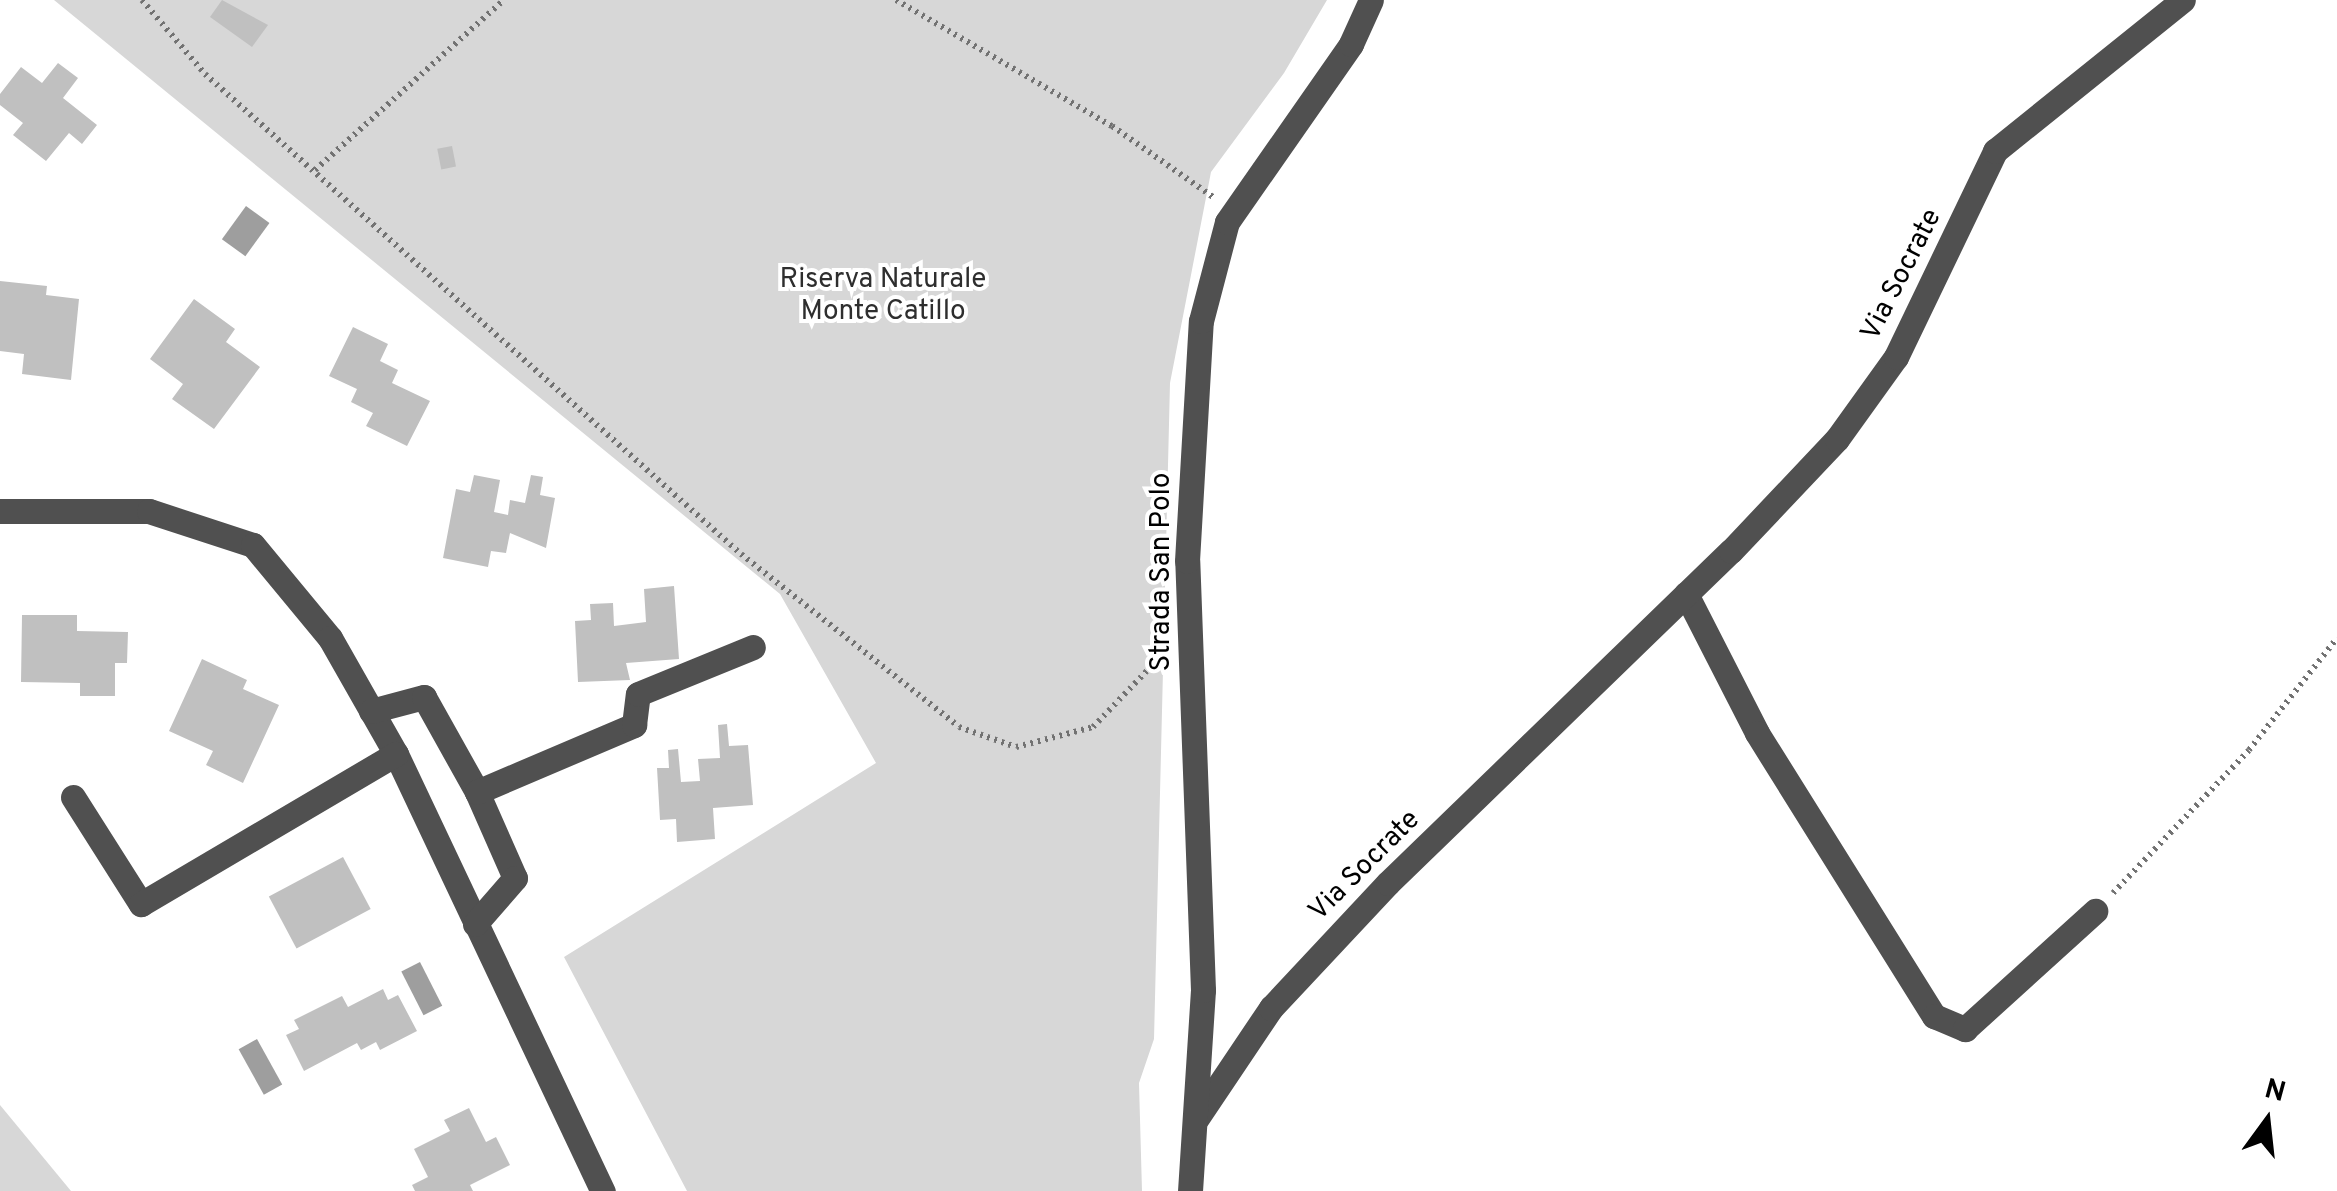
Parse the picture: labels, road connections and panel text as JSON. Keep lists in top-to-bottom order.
{
  "streets": {
    "street": ["Via Socrate", "Strada San Polo"]
  },
  "crossings": [
    ["Via Socrate", "Strada San Polo"]
  ],
  "parks": ["Riserva Naturale Monte Catillo"],
  "north": "top"
}
